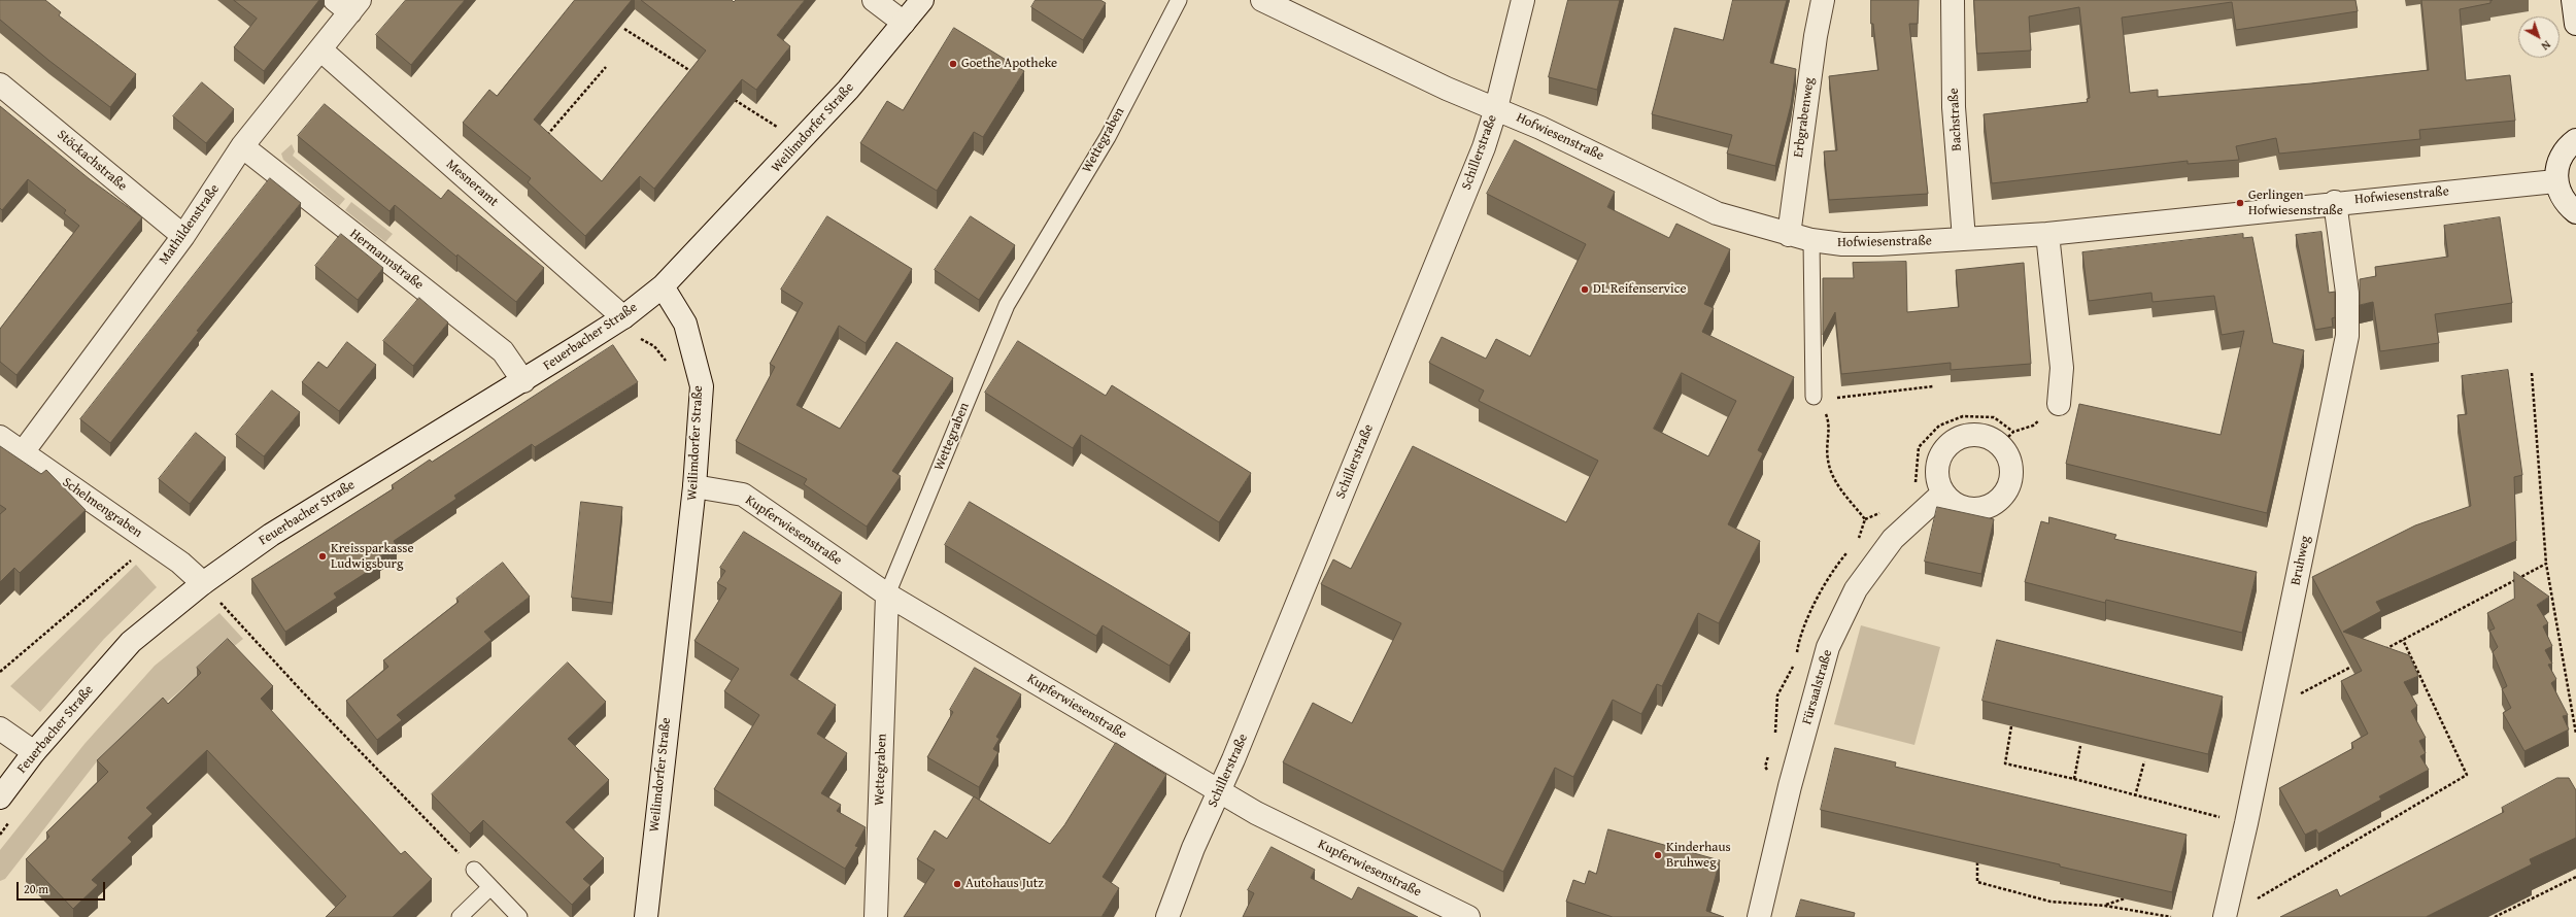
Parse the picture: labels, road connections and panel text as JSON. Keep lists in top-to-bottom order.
{
  "streets": {
    "street": [
      "Erbgrabenweg",
      "Bachstraße",
      "Weilimdorfer Straße",
      "Hofwiesenstraße",
      "Wettegraben",
      "Schillerstraße",
      "Stöckachstraße",
      "Mesneramt",
      "Mathildenstraße",
      "Hermannstraße",
      "Feuerbacher Straße",
      "Schelmengraben",
      "Kupferwiesenstraße",
      "Bruhweg",
      "Fürsaalstraße"
    ]
  },
  "crossings": [
    ["Erbgrabenweg", "Hofwiesenstraße"],
    ["Bachstraße", "Hofwiesenstraße"],
    ["Weilimdorfer Straße", "Feuerbacher Straße"],
    ["Weilimdorfer Straße", "Kupferwiesenstraße"],
    ["Hofwiesenstraße", "Schillerstraße"],
    ["Hofwiesenstraße", "Bruhweg"],
    ["Wettegraben", "Kupferwiesenstraße"],
    ["Schillerstraße", "Kupferwiesenstraße"],
    ["Stöckachstraße", "Mathildenstraße"],
    ["Mesneramt", "Mathildenstraße"],
    ["Mesneramt", "Feuerbacher Straße"],
    ["Mathildenstraße", "Hermannstraße"],
    ["Mathildenstraße", "Schelmengraben"],
    ["Hermannstraße", "Feuerbacher Straße"],
    ["Feuerbacher Straße", "Schelmengraben"]
  ],
  "places": [
    "Goethe Apotheke",
    "Gerlingen Hofwiesenstraße",
    "DL Reifenservice",
    "Kreissparkasse Ludwigsburg",
    "Kinderhaus Bruhweg",
    "Autohaus Jutz"
  ],
  "scale_bar": "20 m",
  "north": "bottom right"
}
